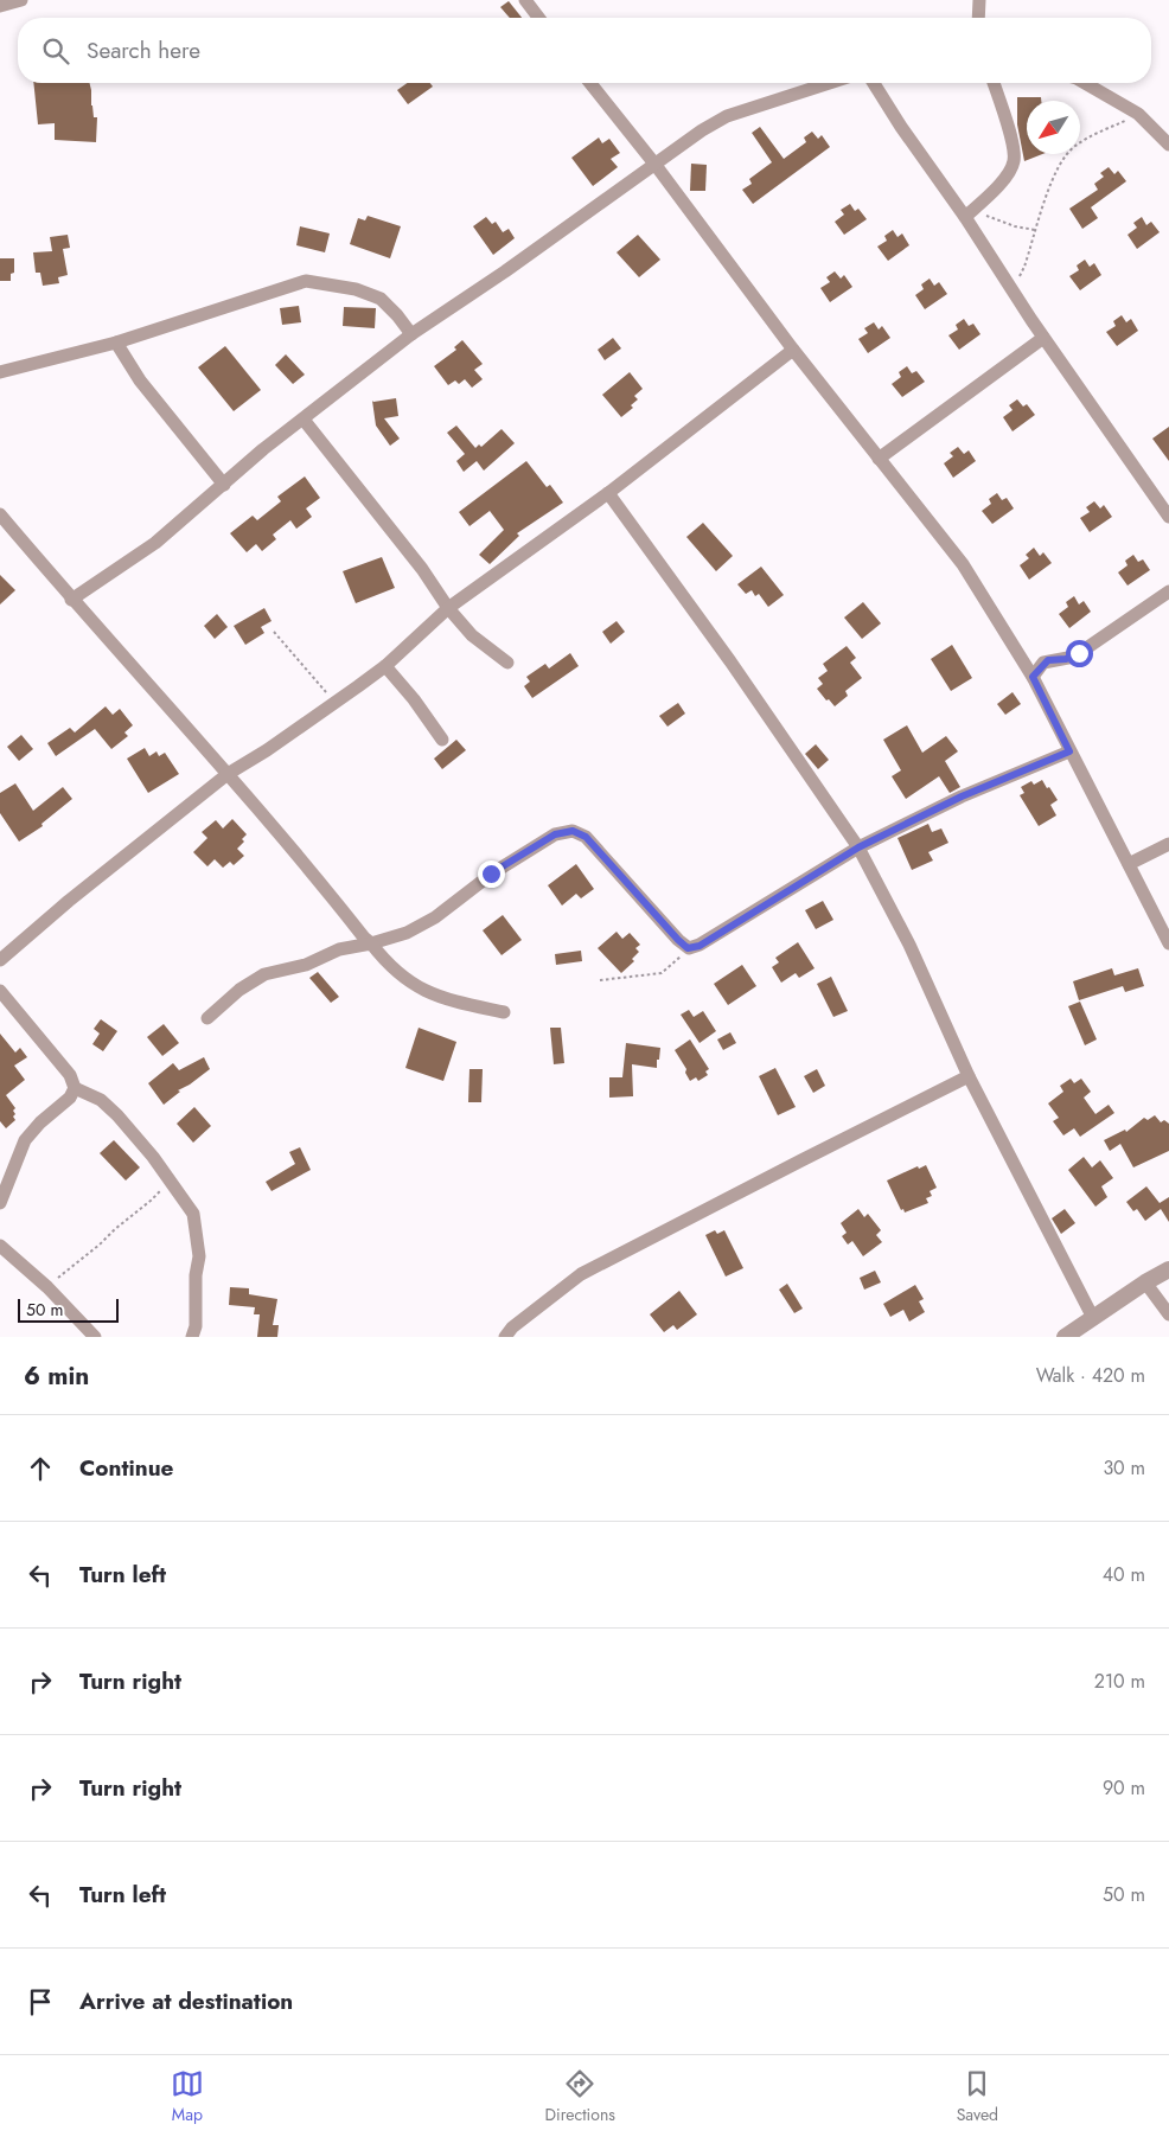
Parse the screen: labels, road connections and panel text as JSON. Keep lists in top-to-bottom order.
{
  "scale_bar": "50 m",
  "north": "bottom left",
  "page": {
    "search": "Search here",
    "scale": "50 m",
    "heading": ["6 min", "Walk · 420 m"],
    "list": [
      ["Continue", "30 m"],
      ["Turn left", "40 m"],
      ["Turn right", "210 m"],
      ["Turn right", "90 m"],
      ["Turn left", "50 m"],
      "Arrive at destination"
    ],
    "nav": ["Map", "Directions", "Saved"]
  }
}
